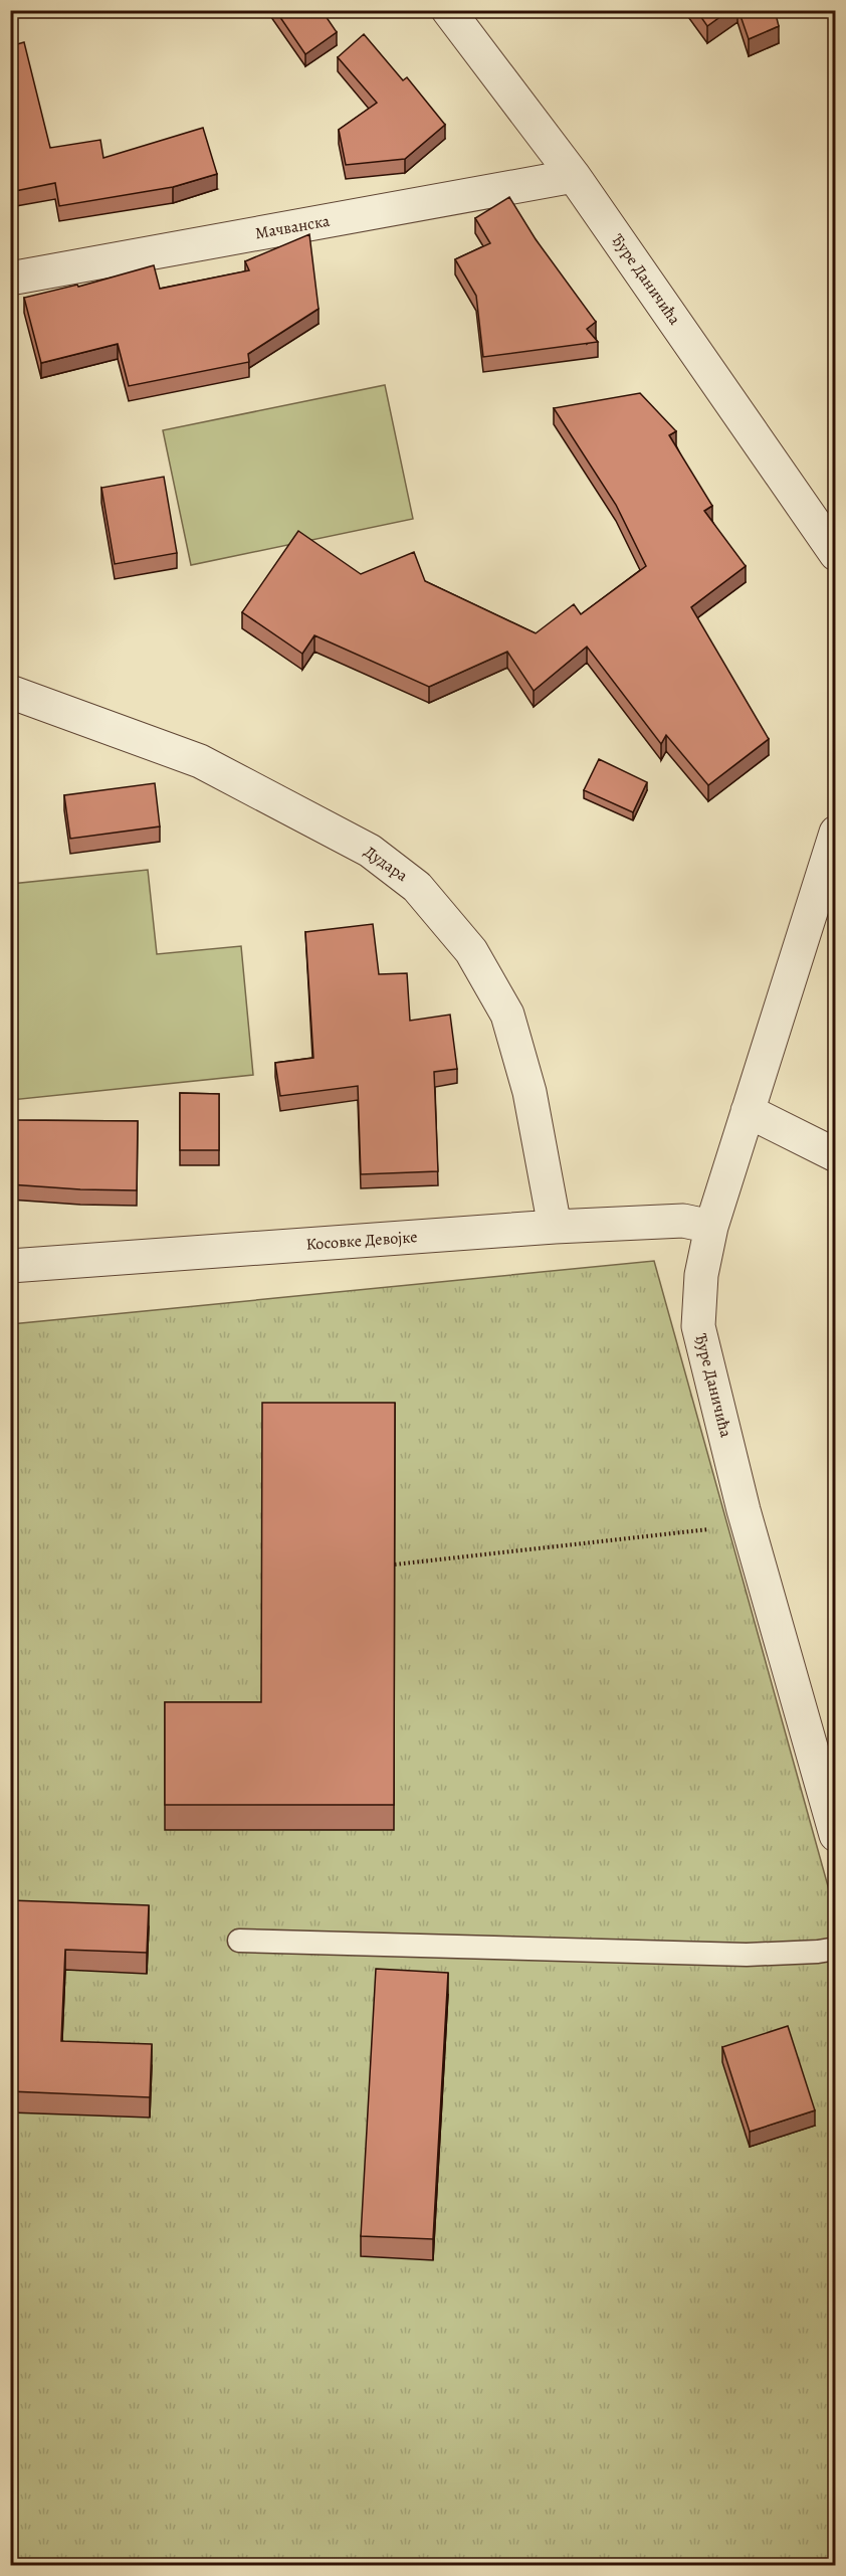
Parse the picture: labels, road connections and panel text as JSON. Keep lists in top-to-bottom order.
{
  "streets": {
    "street": [
      "Мачванска",
      "Ђуре Даничића",
      "Дудара",
      "Косовке Девојке"
    ]
  },
  "crossings": [
    ["Мачванска", "Ђуре Даничића"],
    ["Ђуре Даничића", "Косовке Девојке"],
    ["Дудара", "Косовке Девојке"]
  ]
}
